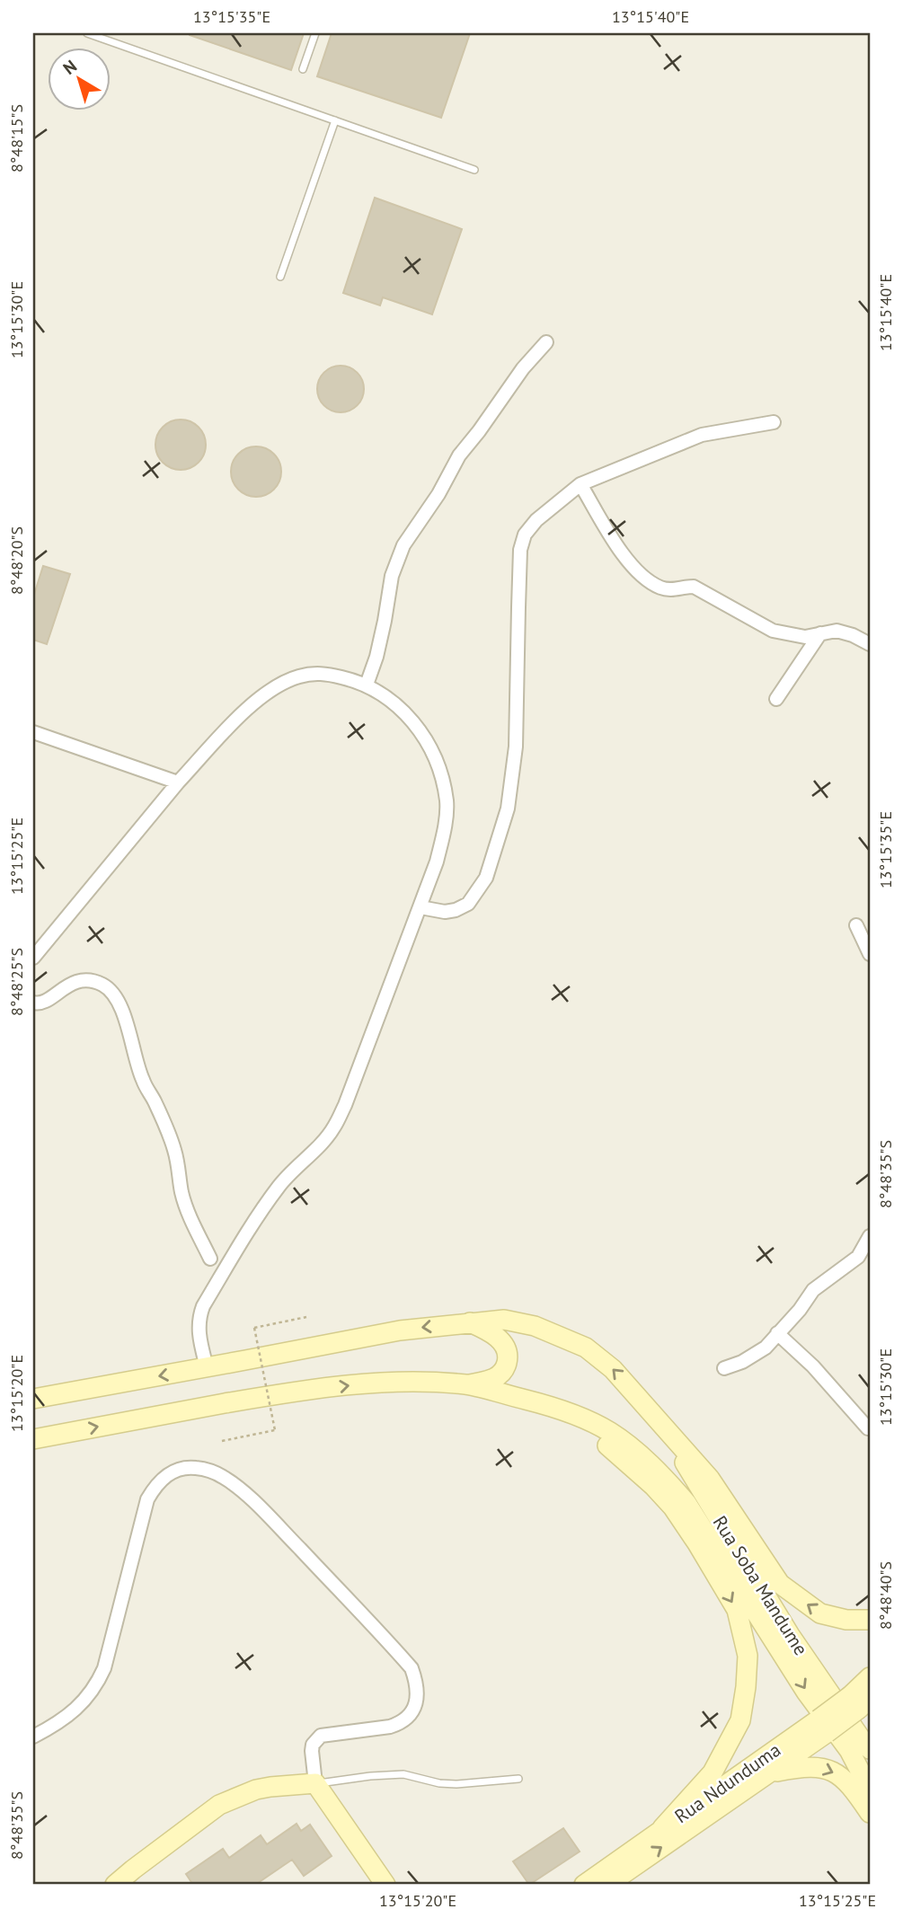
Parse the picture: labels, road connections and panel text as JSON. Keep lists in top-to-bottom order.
{
  "streets": {
    "main road": ["Rua Soba Mandume", "Rua Ndunduma"]
  },
  "north": "top left",
  "coordinates": [
    "13°15'35\"E",
    "13°15'40\"E",
    "8°48'15\"S",
    "13°15'30\"E",
    "8°48'20\"S",
    "13°15'25\"E",
    "8°48'25\"S",
    "8°48'35\"S",
    "13°15'20\"E",
    "8°48'40\"S"
  ]
}
